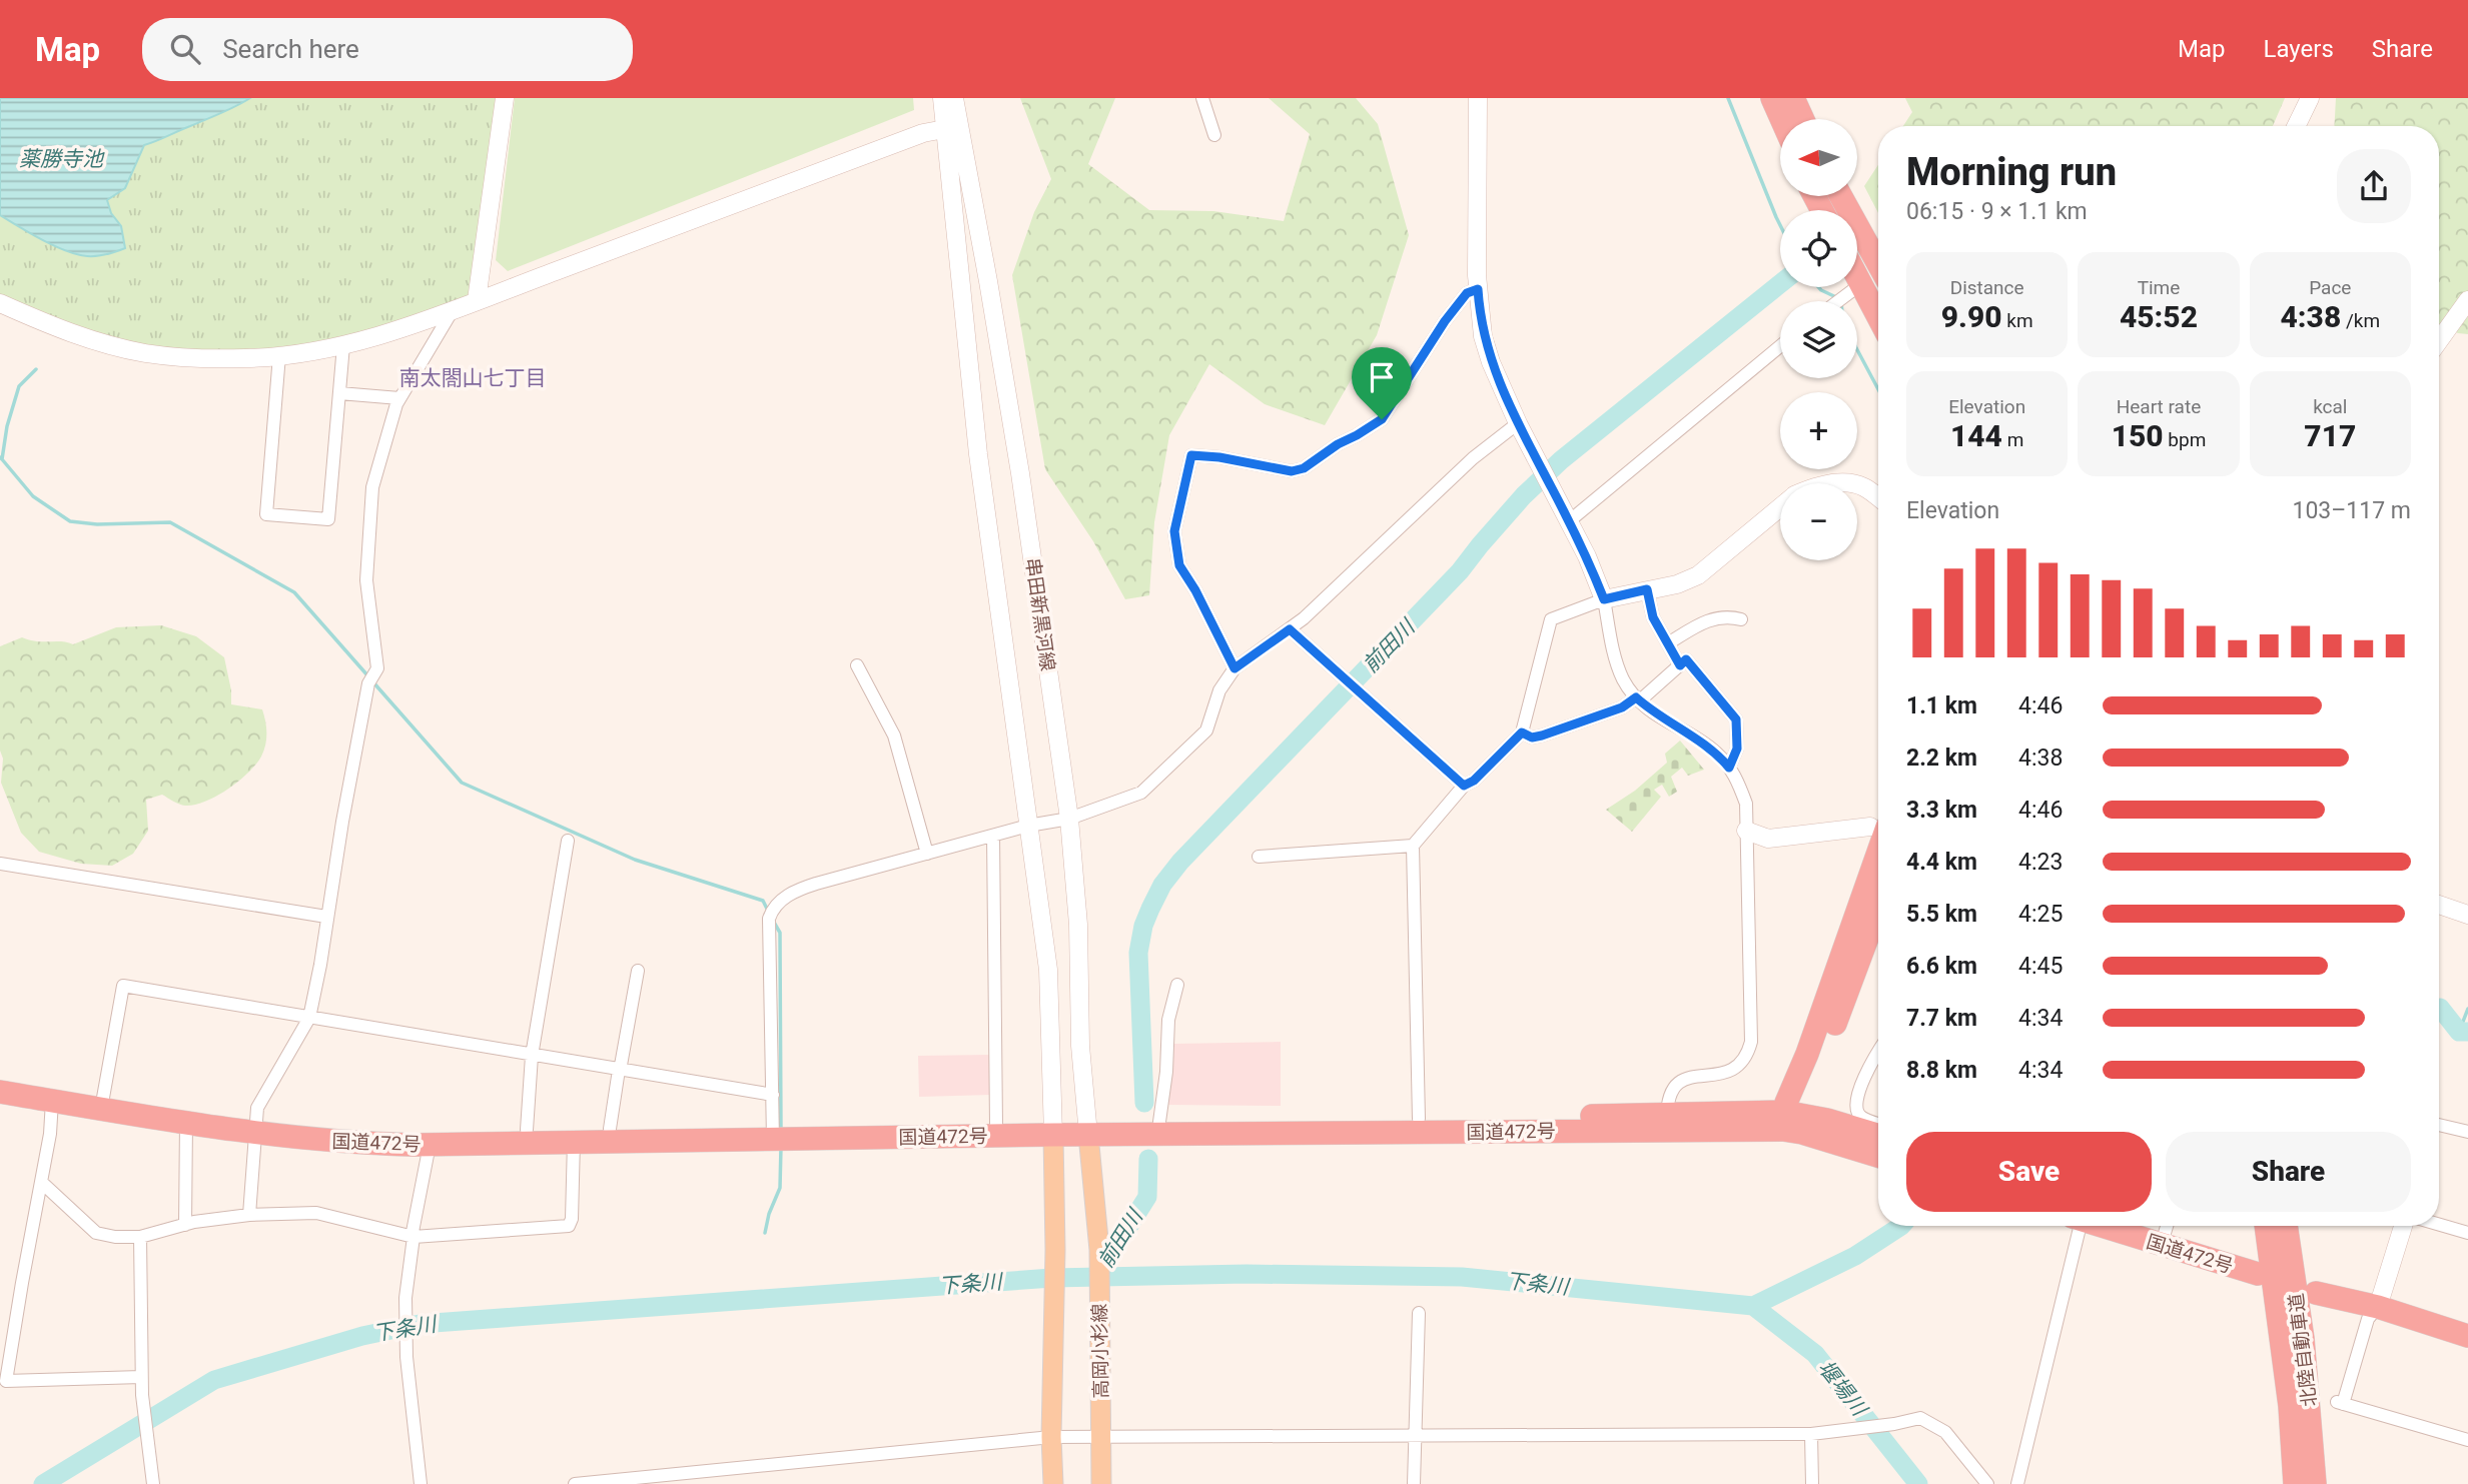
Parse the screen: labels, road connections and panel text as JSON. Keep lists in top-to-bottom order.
{
  "streets": {
    "highway": ["国道472号", "北陸自動車道"],
    "main road": ["高岡小杉線"],
    "street": ["串田新黒河線"]
  },
  "crossings": [
    ["串田新黒河線", "国道472号"],
    ["串田新黒河線", "高岡小杉線"],
    ["国道472号", "高岡小杉線"]
  ],
  "districts": ["南太閤山七丁目"],
  "water": [
    "薬勝寺池",
    "前田川",
    "下条川",
    "堰場川"
  ],
  "north": "left",
  "page": {
    "header": "Map",
    "search": "Search here",
    "nav": ["Map", "Layers", "Share"],
    "map_buttons": ["+", "−"],
    "heading": ["Morning run", "06:15 · 9 × 1.1 km"],
    "stats": [
      ["Distance", "9.90 km"],
      ["Time", "45:52"],
      ["Pace", "4:38 /km"],
      ["Elevation", "144 m"],
      ["Heart rate", "150 bpm"],
      ["kcal", "717"]
    ],
    "chart": ["Elevation", "103–117 m"],
    "list": [
      {
        "name": "1.1 km",
        "note": "4:46"
      },
      {
        "name": "2.2 km",
        "note": "4:38"
      },
      {
        "name": "3.3 km",
        "note": "4:46"
      },
      {
        "name": "4.4 km",
        "note": "4:23"
      },
      {
        "name": "5.5 km",
        "note": "4:25"
      },
      {
        "name": "6.6 km",
        "note": "4:45"
      },
      {
        "name": "7.7 km",
        "note": "4:34"
      },
      {
        "name": "8.8 km",
        "note": "4:34"
      }
    ],
    "buttons": ["Save", "Share"]
  }
}
